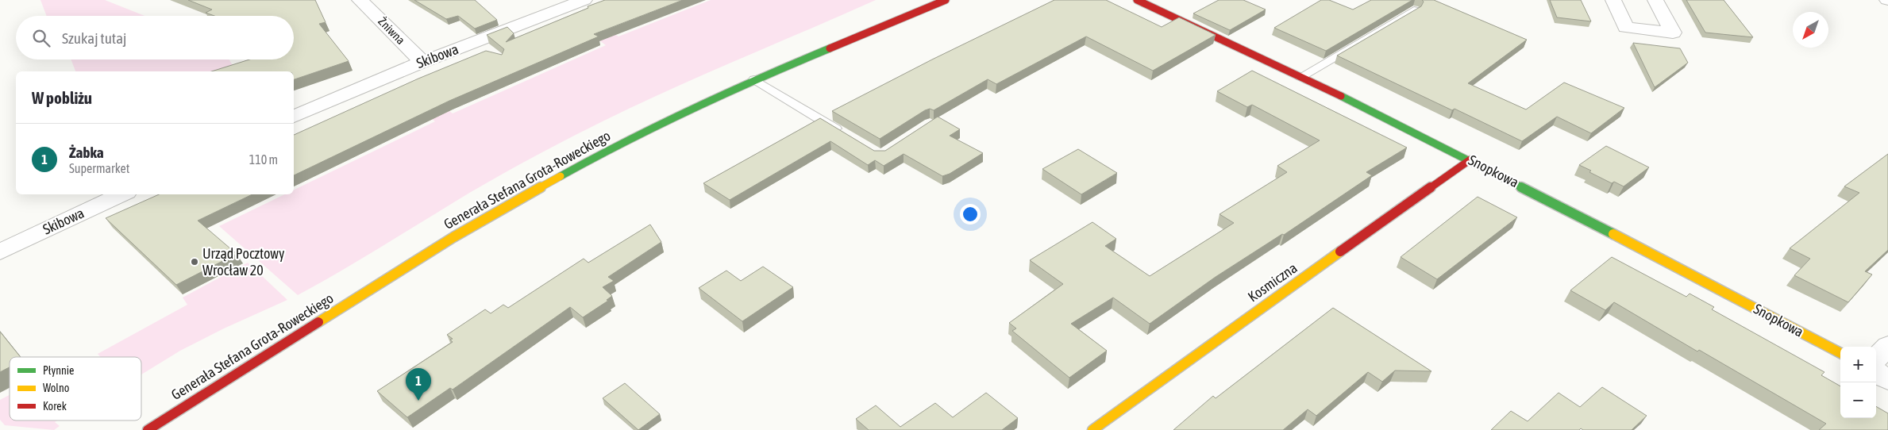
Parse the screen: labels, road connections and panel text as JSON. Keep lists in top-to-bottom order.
{
  "streets": {
    "street": [
      "Żniwna",
      "Skibowa",
      "Snopkowa",
      "Generała Stefana Grota-Roweckiego",
      "Kosmiczna"
    ]
  },
  "crossings": [
    ["Żniwna", "Skibowa"],
    ["Snopkowa", "Kosmiczna"]
  ],
  "places": ["Urząd Pocztowy Wrocław 20"],
  "legend": ["Płynnie", "Wolno", "Korek"],
  "north": "bottom left",
  "page": {
    "search": "Szukaj tutaj",
    "heading": "W pobliżu",
    "list": [
      {
        "mark": "1",
        "name": "Żabka",
        "note": "Supermarket",
        "value": "110 m"
      }
    ],
    "map_buttons": ["+", "−"],
    "pins": "1"
  }
}
